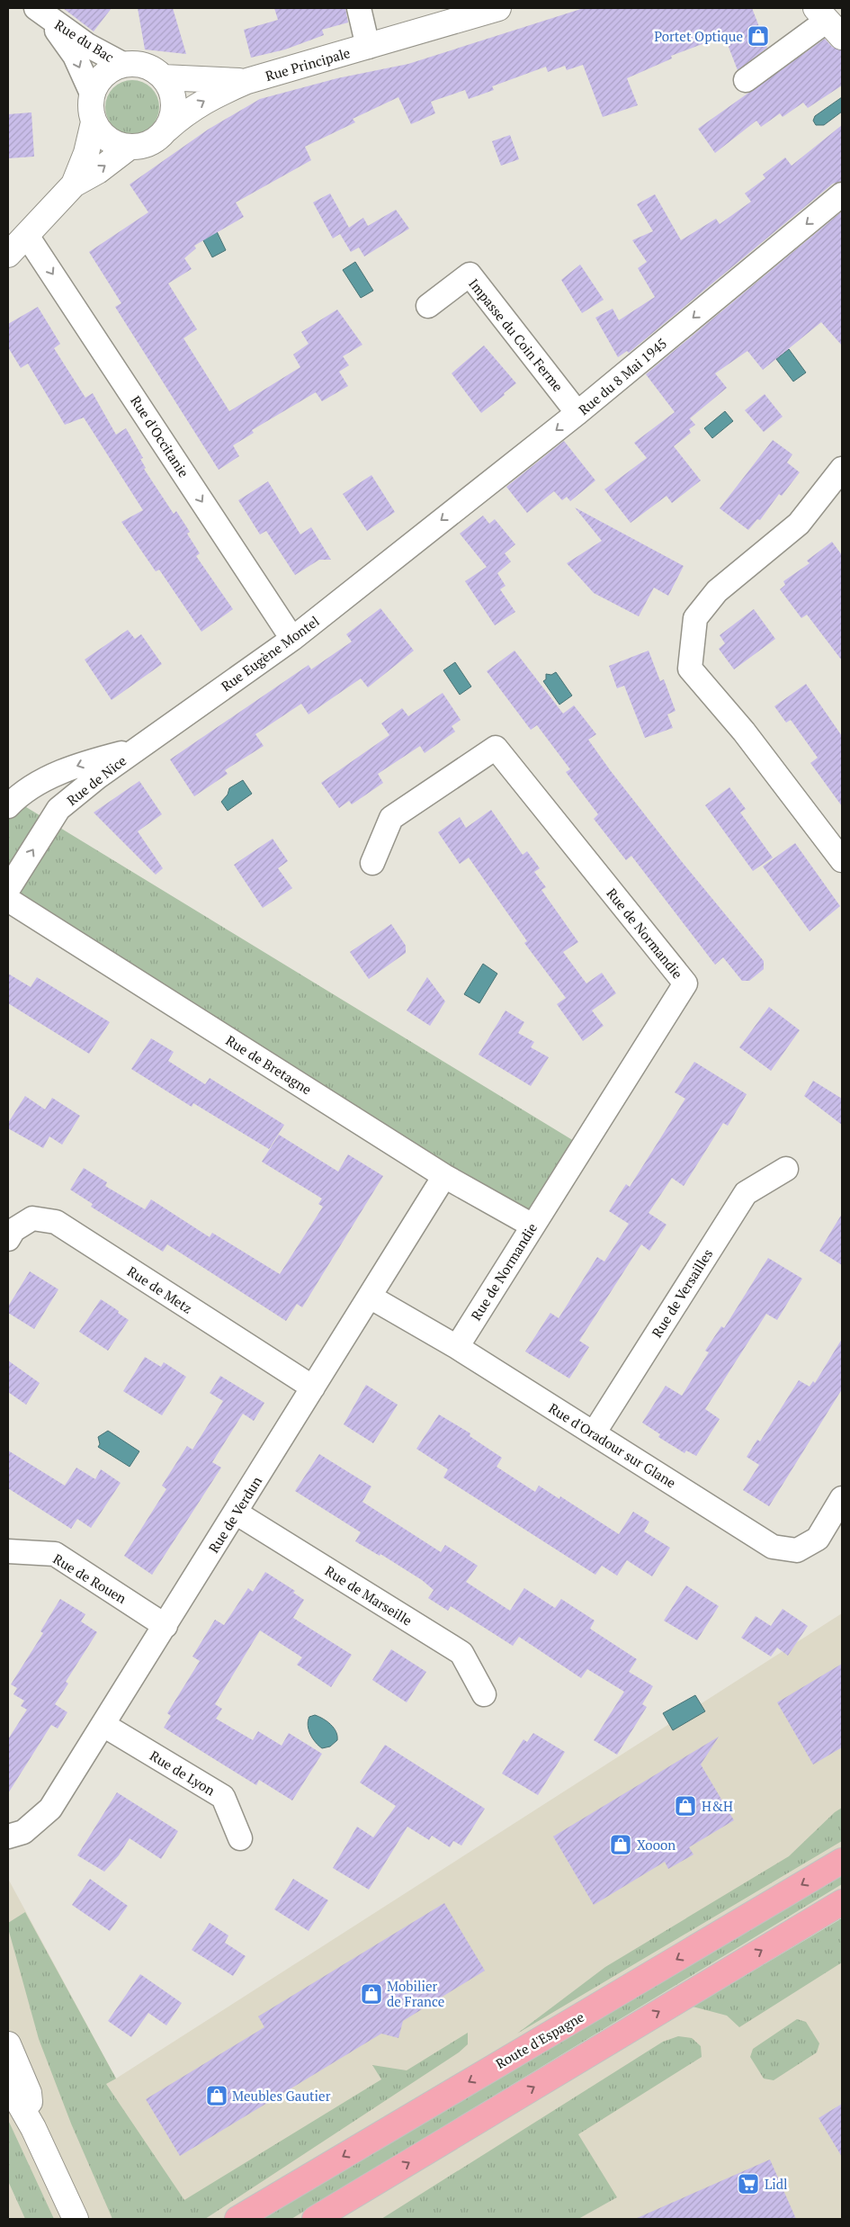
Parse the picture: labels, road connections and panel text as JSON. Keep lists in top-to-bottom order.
{
  "streets": {
    "main road": ["Route d'Espagne"],
    "street": [
      "Rue du Bac",
      "Rue Principale",
      "Impasse du Coin Ferme",
      "Rue du 8 Mai 1945",
      "Rue d'Occitanie",
      "Rue Eugène Montel",
      "Rue de Nice",
      "Rue de Normandie",
      "Rue de Bretagne",
      "Rue de Metz",
      "Rue de Versailles",
      "Rue d'Oradour sur Glane",
      "Rue de Verdun",
      "Rue de Rouen",
      "Rue de Marseille",
      "Rue de Lyon"
    ]
  },
  "crossings": [
    ["Rue du Bac", "Rue Principale"],
    ["Impasse du Coin Ferme", "Rue du 8 Mai 1945"],
    ["Rue du 8 Mai 1945", "Rue Eugène Montel"],
    ["Rue d'Occitanie", "Rue Eugène Montel"],
    ["Rue Eugène Montel", "Rue de Nice"],
    ["Rue de Normandie", "Rue de Bretagne"],
    ["Rue de Normandie", "Rue d'Oradour sur Glane"],
    ["Rue de Bretagne", "Rue de Verdun"],
    ["Rue de Metz", "Rue de Verdun"],
    ["Rue de Versailles", "Rue d'Oradour sur Glane"],
    ["Rue d'Oradour sur Glane", "Rue de Verdun"],
    ["Rue de Verdun", "Rue de Rouen"],
    ["Rue de Verdun", "Rue de Marseille"],
    ["Rue de Verdun", "Rue de Lyon"]
  ],
  "one_way": ["Rue du 8 Mai 1945", "Rue d'Occitanie"],
  "places": {
    "shop": [
      "Portet Optique",
      "H&H",
      "Xooon",
      "Mobilier de France",
      "Meubles Gautier"
    ],
    "supermarket": ["Lidl"]
  }
}
